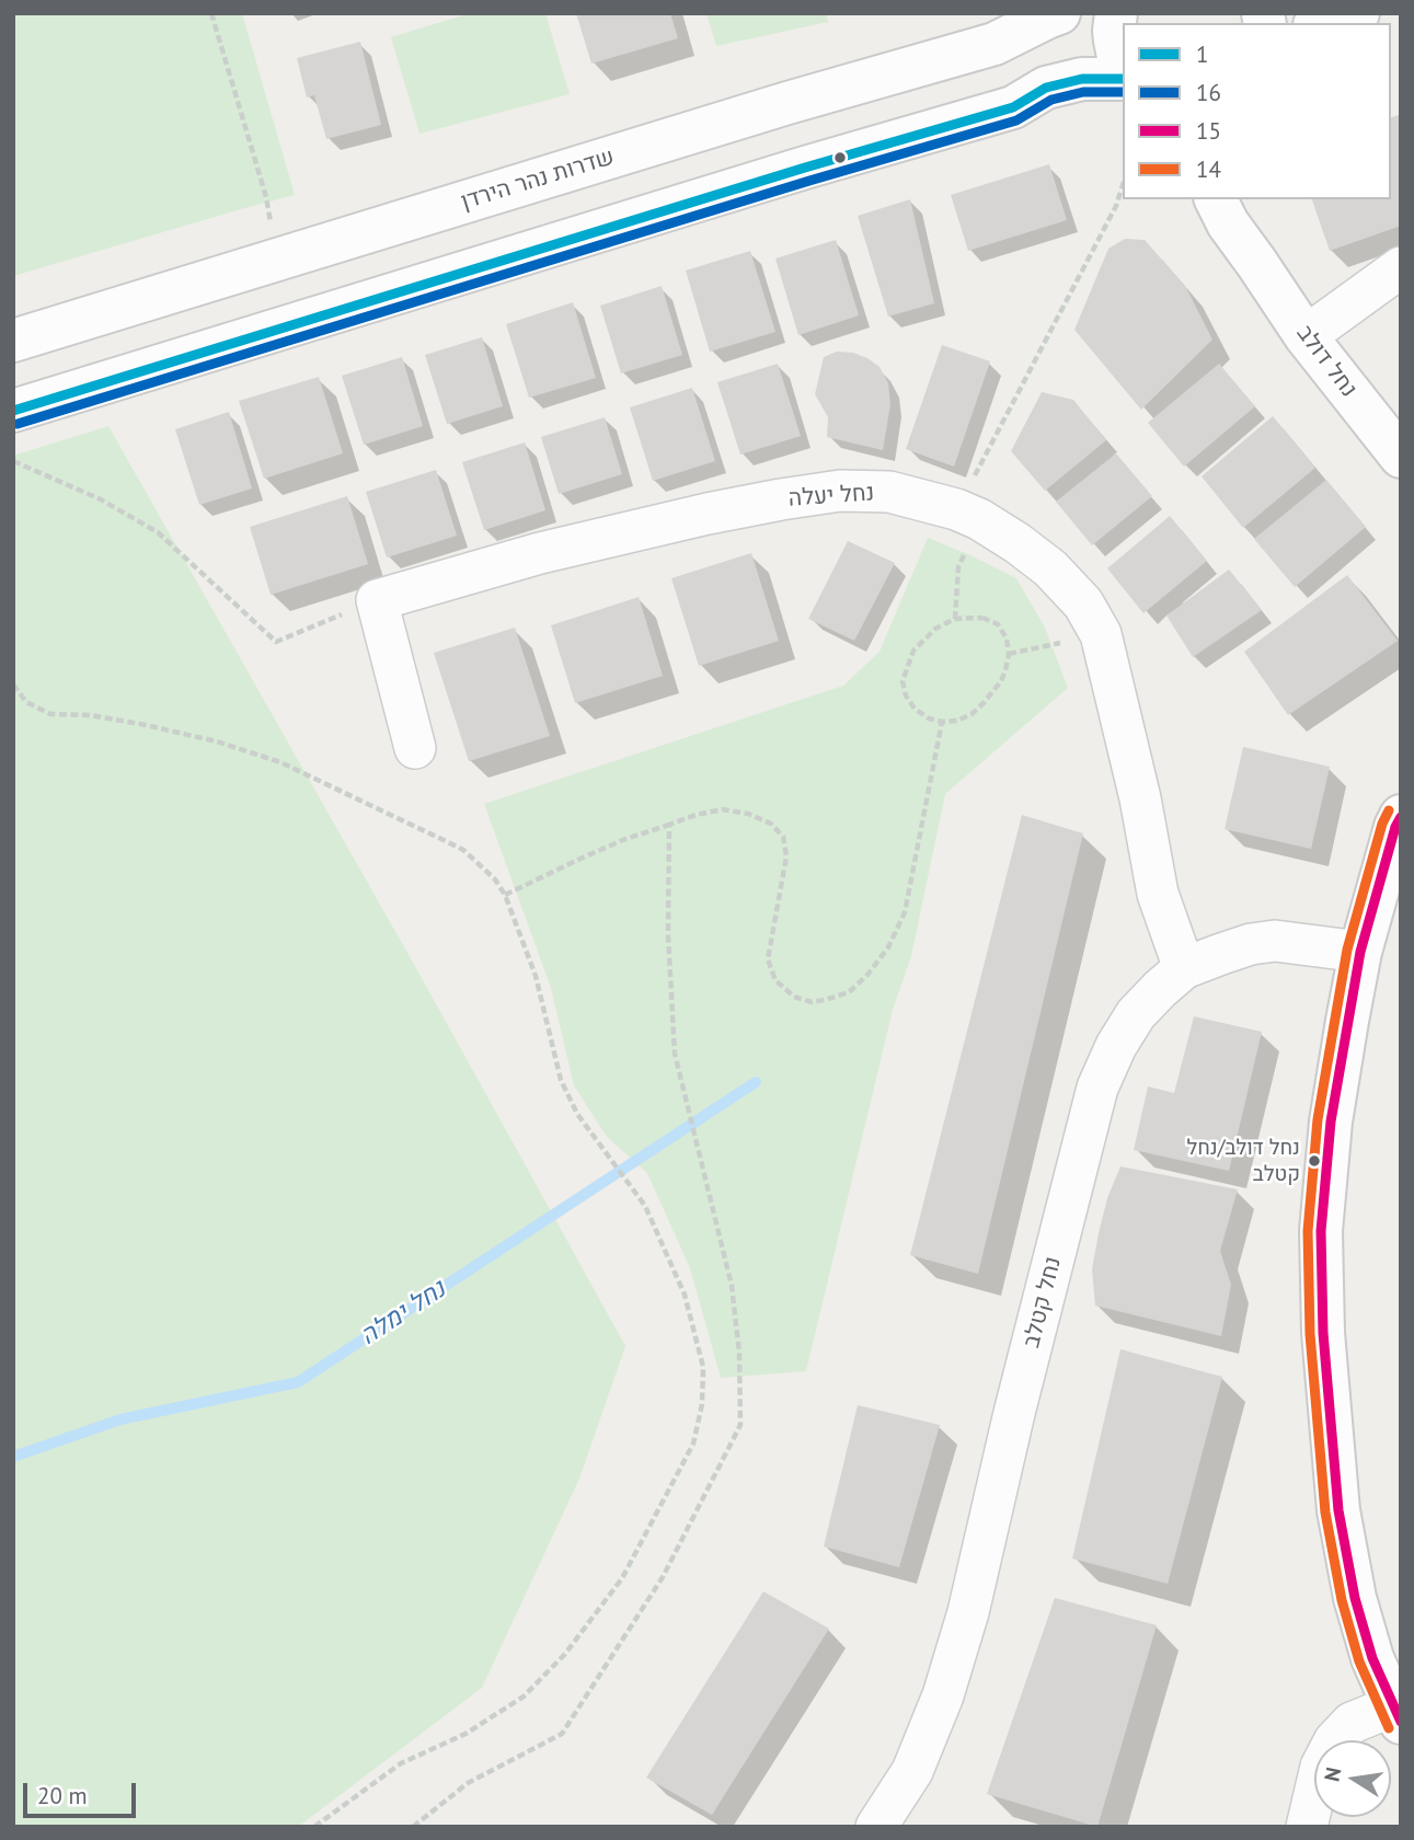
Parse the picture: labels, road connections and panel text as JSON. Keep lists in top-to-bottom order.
{
  "streets": {
    "main road": ["שדרות נהר הירדן", "נחל דולב"],
    "street": ["נחל יעלה", "נחל קטלב"]
  },
  "crossings": [
    ["נחל יעלה", "נחל קטלב"]
  ],
  "water": ["נחל ימלה"],
  "places": ["נחל דולב/נחל קטלב"],
  "lines": [
    "transit line 1",
    "transit line 16",
    "transit line 14",
    "transit line 15"
  ],
  "legend": [
    "1",
    "16",
    "15",
    "14"
  ],
  "scale_bar": "20 m",
  "north": "left"
}
